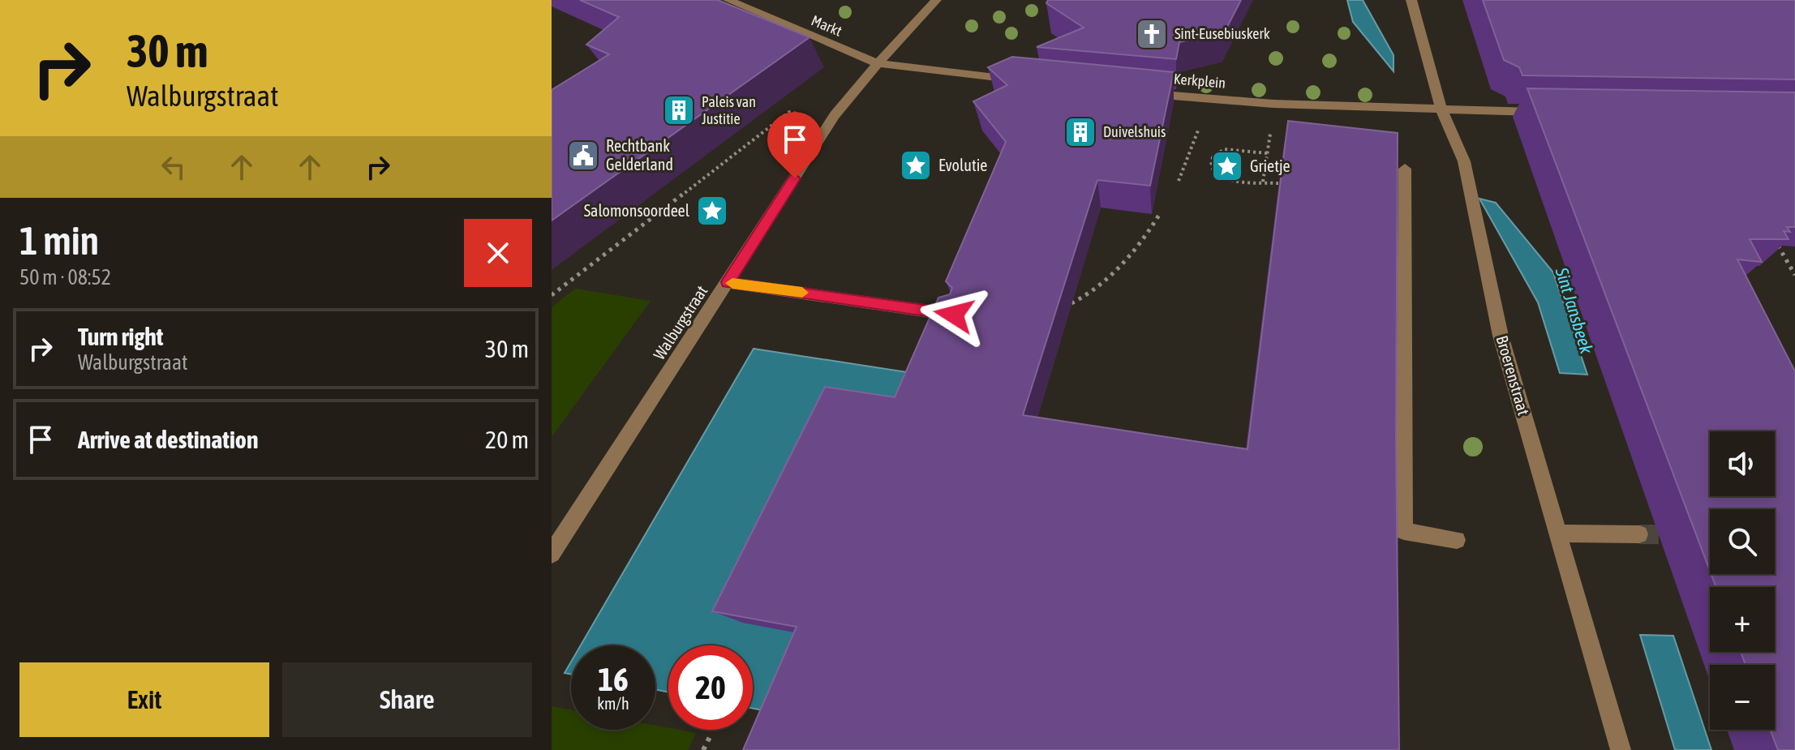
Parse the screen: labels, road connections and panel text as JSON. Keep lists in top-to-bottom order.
{
  "streets": {
    "street": [
      "Markt",
      "Kerkplein",
      "Walburgstraat",
      "Broerenstraat"
    ]
  },
  "crossings": [
    ["Markt", "Walburgstraat"],
    ["Kerkplein", "Broerenstraat"]
  ],
  "water": ["Sint Jansbeek"],
  "places": {
    "church": ["Sint-Eusebiuskerk"],
    "building": ["Paleis van Justitie", "Duivelshuis"],
    "public building": ["Rechtbank Gelderland"],
    "place": ["Evolutie", "Grietje", "Salomonsoordeel"]
  },
  "page": {
    "turn": ["30 m", "Walburgstraat"],
    "heading": ["1 min", "50 m · 08:52"],
    "list": [
      {
        "name": "Turn right",
        "note": "Walburgstraat",
        "value": "30 m"
      },
      {
        "name": "Arrive at destination",
        "value": "20 m"
      }
    ],
    "map_buttons": ["+", "−"],
    "speed": "16 km/h",
    "limit": "20",
    "buttons": ["Exit", "Share"]
  }
}
